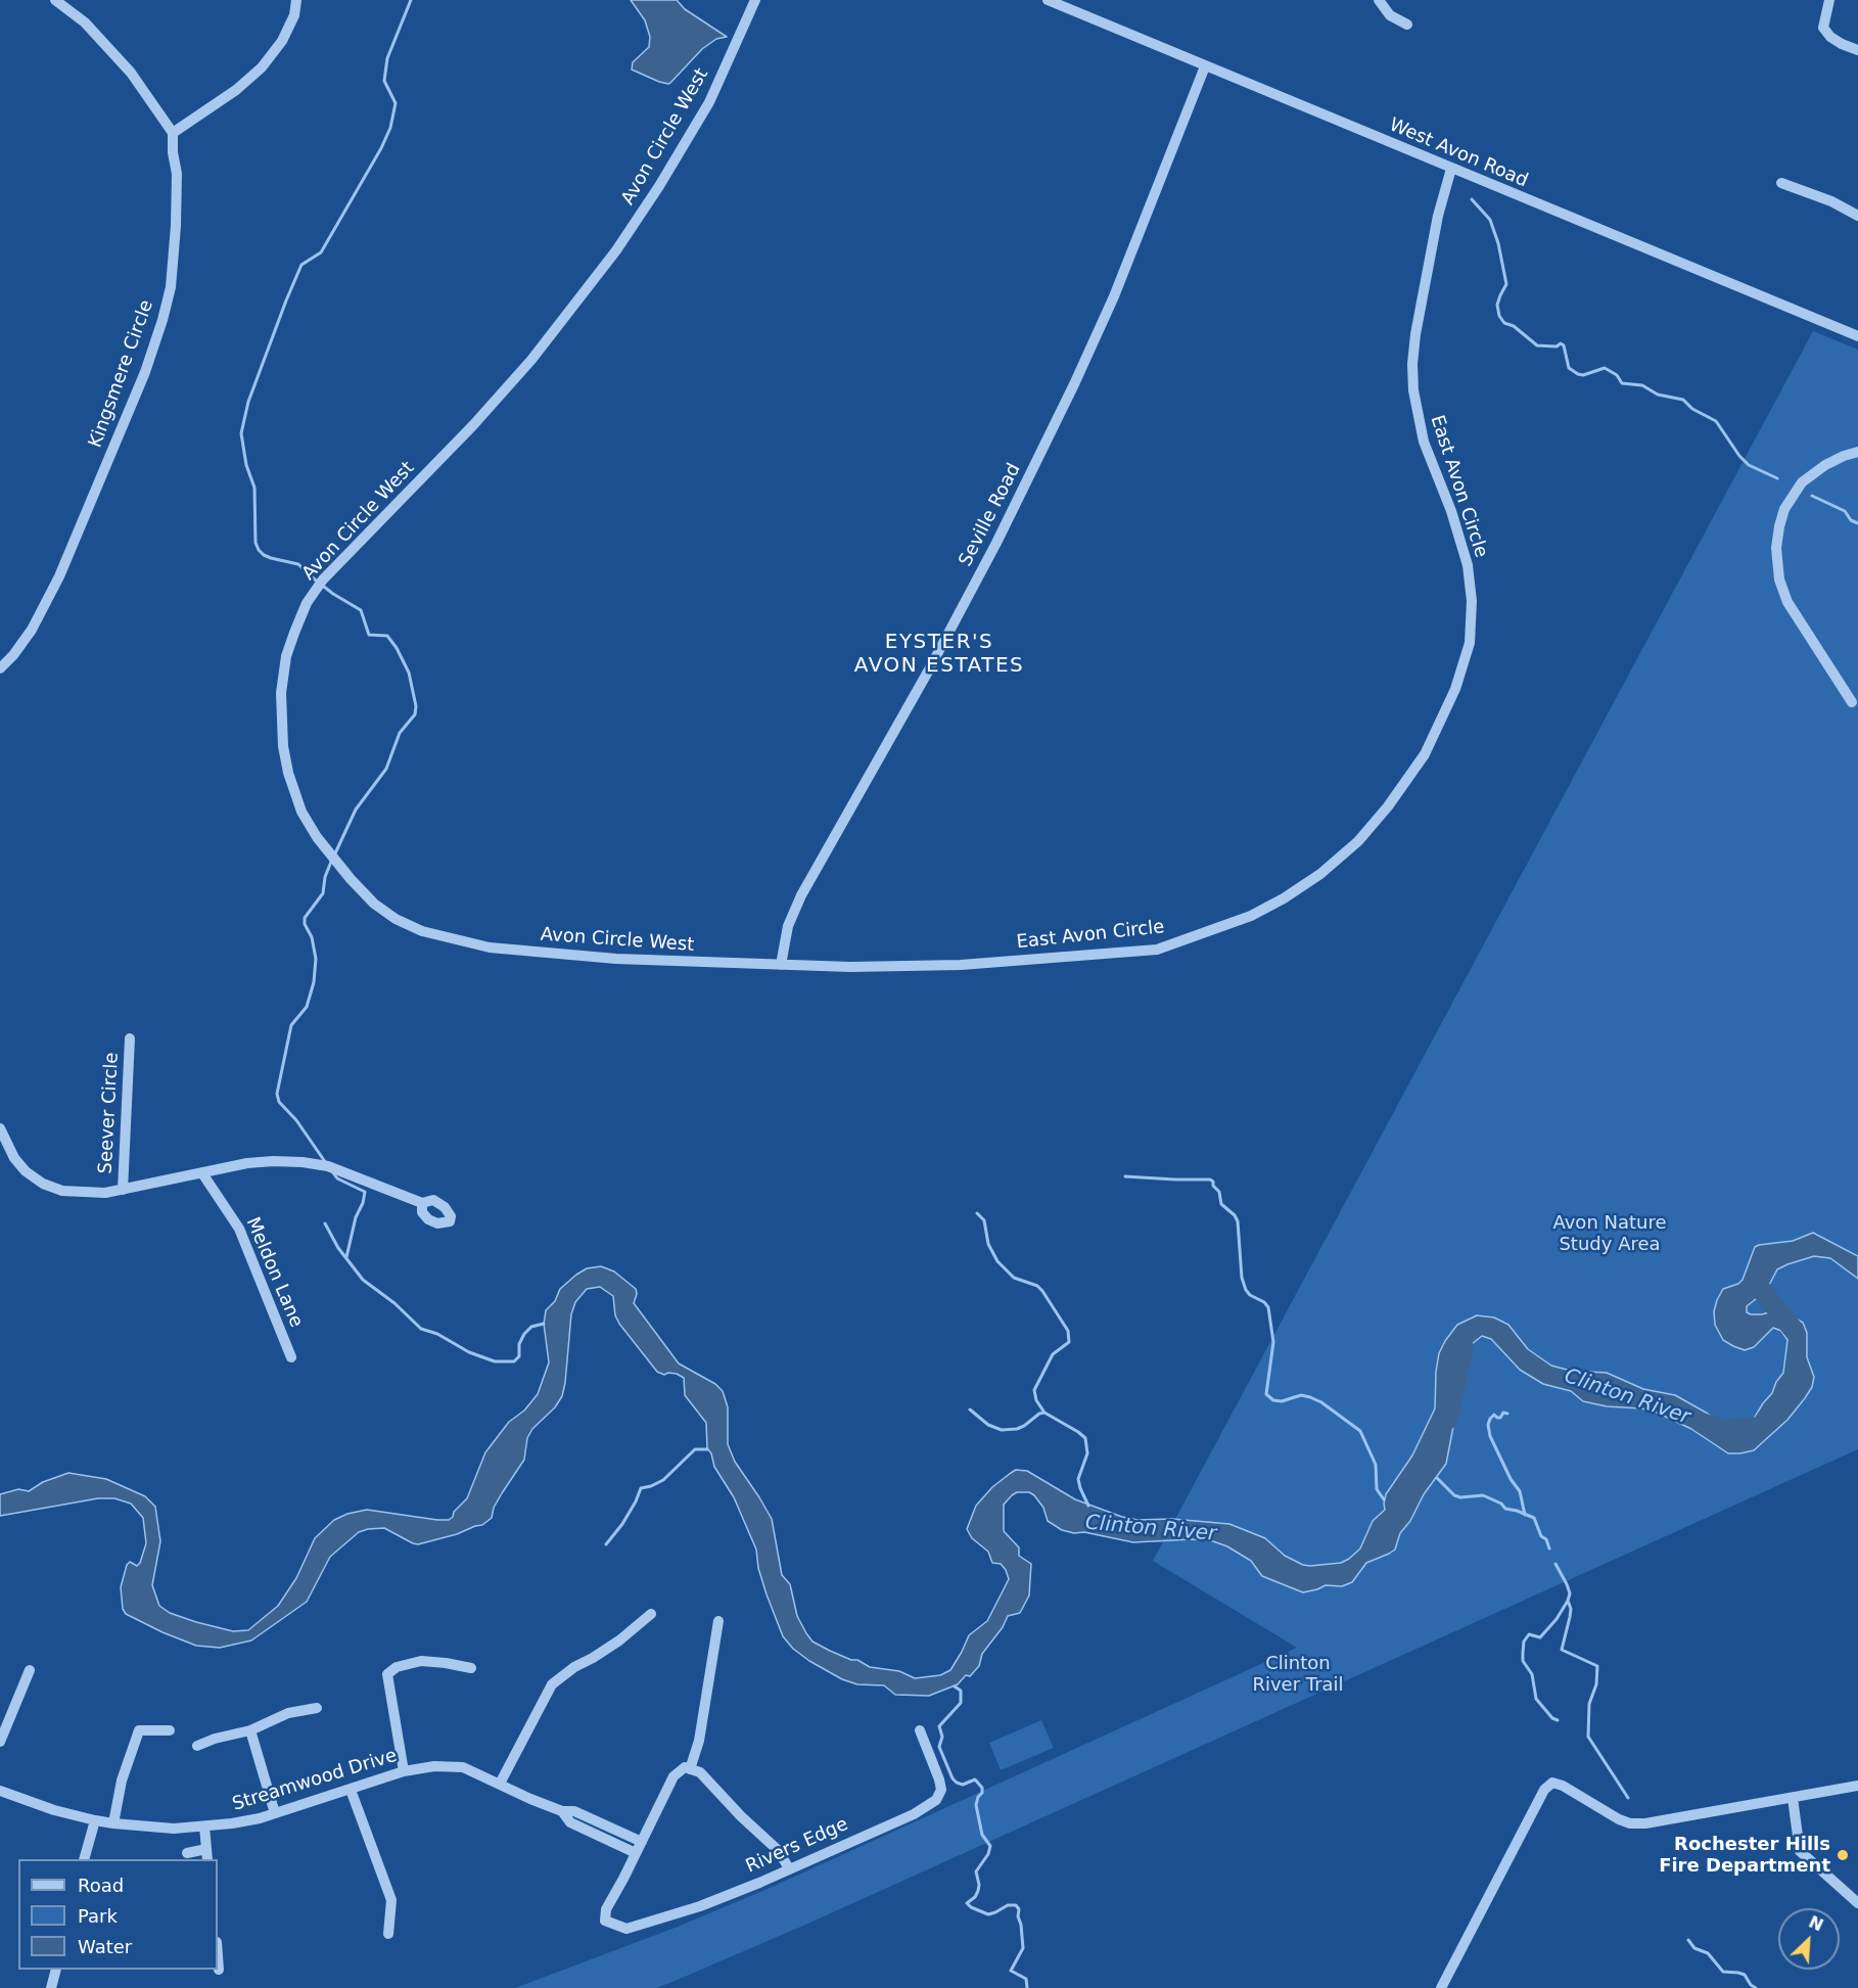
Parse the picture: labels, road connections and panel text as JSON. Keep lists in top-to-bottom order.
{
  "streets": {
    "street": [
      "Avon Circle West",
      "West Avon Road",
      "Kingsmere Circle",
      "East Avon Circle",
      "Seville Road",
      "Seever Circle",
      "Meldon Lane",
      "Streamwood Drive",
      "Rivers Edge"
    ]
  },
  "crossings": [
    ["Avon Circle West", "East Avon Circle"],
    ["Avon Circle West", "Seville Road"],
    ["West Avon Road", "East Avon Circle"],
    ["West Avon Road", "Seville Road"],
    ["East Avon Circle", "Seville Road"],
    ["Streamwood Drive", "Rivers Edge"]
  ],
  "districts": ["EYSTER'S AVON ESTATES"],
  "water": ["Clinton River"],
  "parks": ["Avon Nature Study Area", "Clinton River Trail"],
  "places": ["Rochester Hills Fire Department"],
  "legend": ["Road", "Park", "Water"],
  "north": "top right"
}
